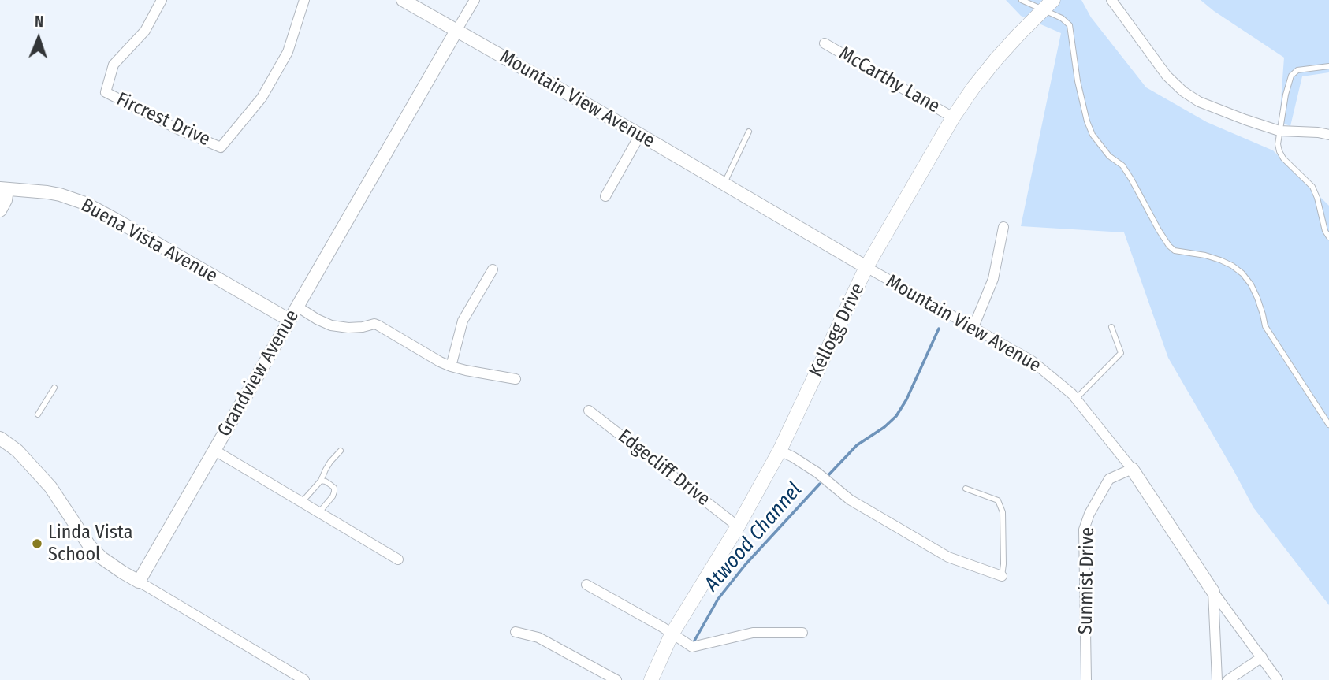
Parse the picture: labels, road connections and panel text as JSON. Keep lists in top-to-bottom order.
{
  "streets": {
    "main road": ["Kellogg Drive"],
    "street": [
      "McCarthy Lane",
      "Mountain View Avenue",
      "Fircrest Drive",
      "Buena Vista Avenue",
      "Grandview Avenue",
      "Edgecliff Drive",
      "Sunmist Drive"
    ]
  },
  "crossings": [
    ["McCarthy Lane", "Kellogg Drive"],
    ["Mountain View Avenue", "Kellogg Drive"],
    ["Mountain View Avenue", "Grandview Avenue"],
    ["Mountain View Avenue", "Sunmist Drive"],
    ["Buena Vista Avenue", "Grandview Avenue"],
    ["Kellogg Drive", "Edgecliff Drive"]
  ],
  "water": ["Atwood Channel"],
  "places": ["Linda Vista School"],
  "north": "top"
}
